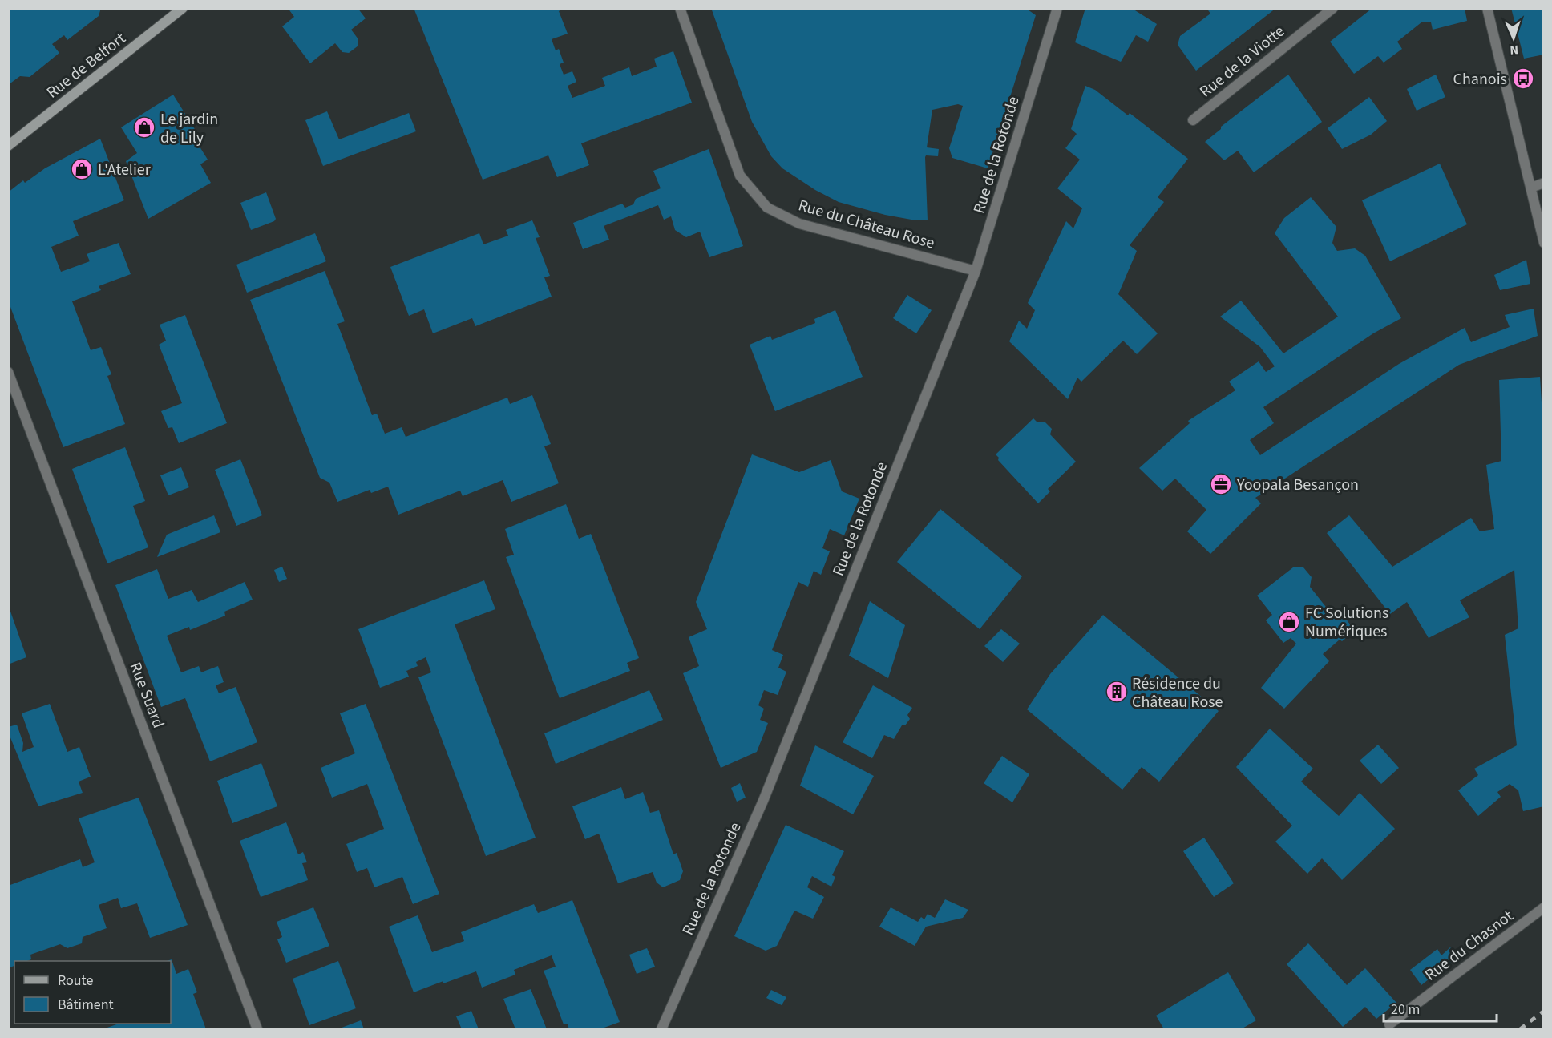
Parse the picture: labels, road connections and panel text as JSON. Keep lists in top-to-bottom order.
{
  "streets": {
    "main road": ["Rue de Belfort"],
    "street": [
      "Rue de la Viotte",
      "Rue de la Rotonde",
      "Rue du Château Rose",
      "Rue Suard",
      "Rue du Chasnot"
    ]
  },
  "crossings": [
    ["Rue de la Rotonde", "Rue du Château Rose"]
  ],
  "places": {
    "bus stop": ["Chanois"],
    "shop": ["Le jardin de Lily", "L'Atelier", "FC Solutions Numériques"],
    "office": ["Yoopala Besançon"],
    "building": ["Résidence du Château Rose"]
  },
  "legend": ["Route", "Bâtiment"],
  "scale_bar": "20 m",
  "north": "bottom"
}
